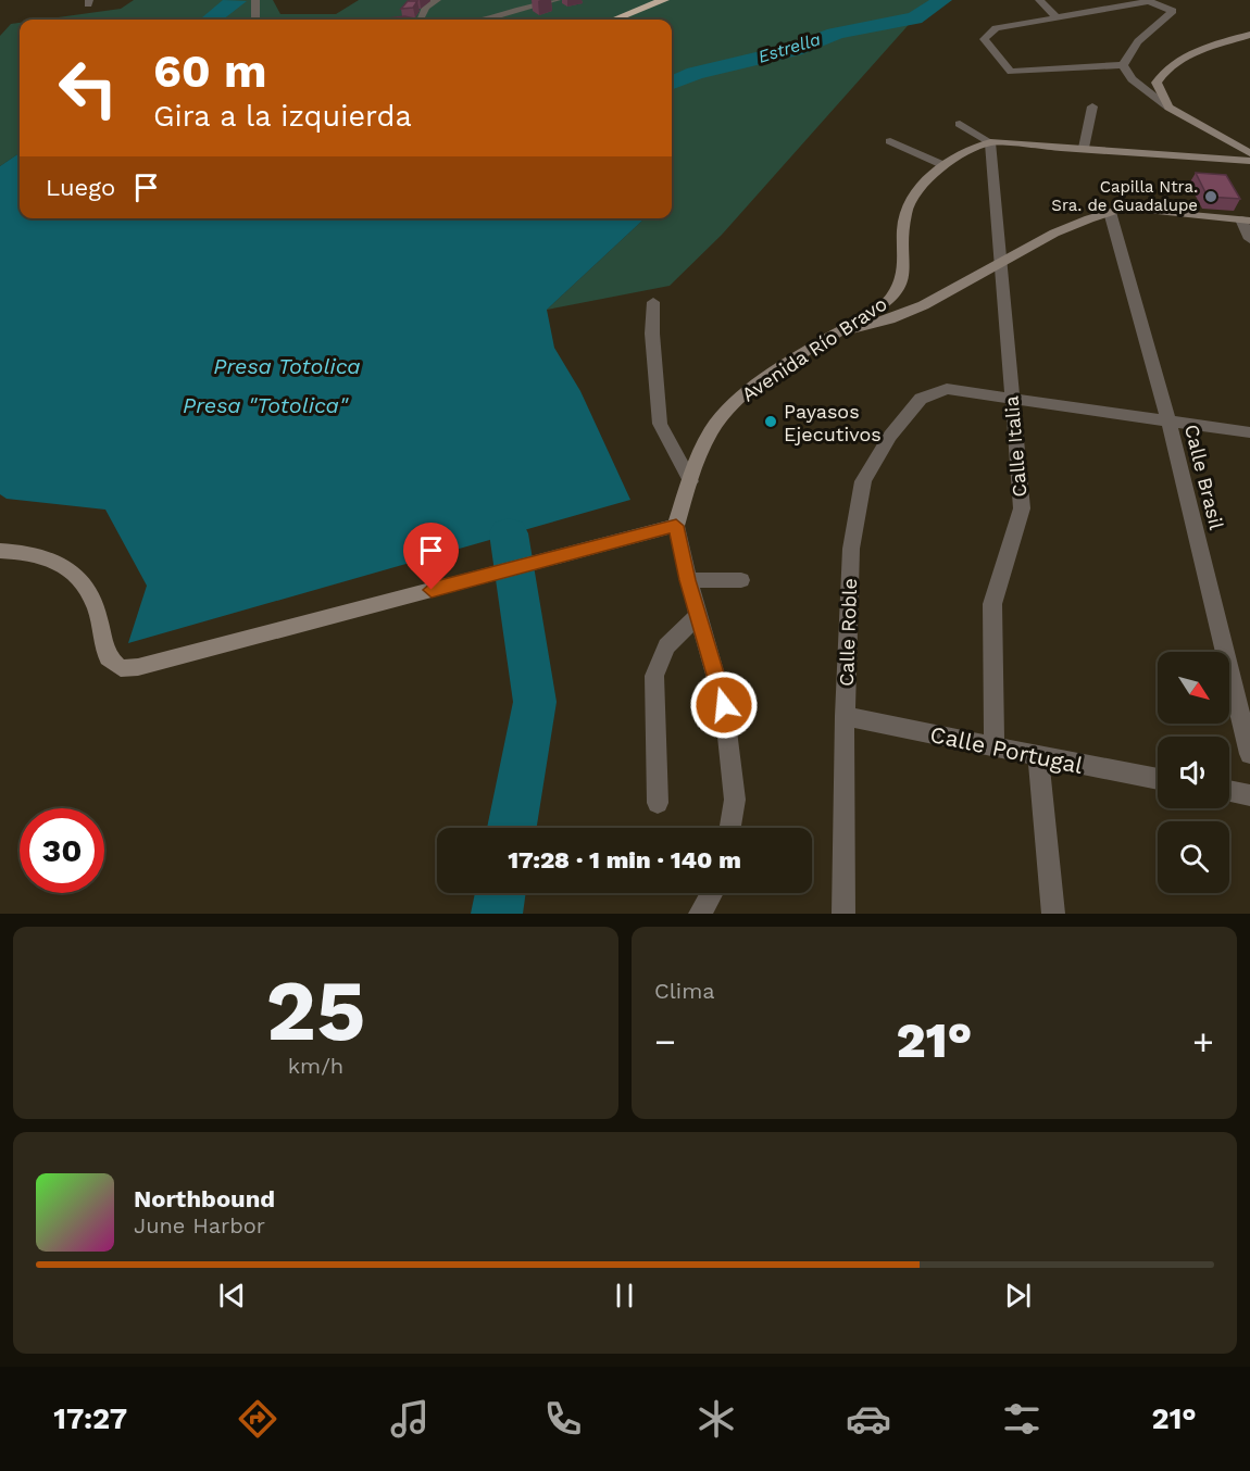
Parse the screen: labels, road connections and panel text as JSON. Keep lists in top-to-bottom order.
{
  "streets": {
    "street": [
      "Avenida Río Bravo",
      "Calle Italia",
      "Calle Brasil",
      "Calle Roble",
      "Calle Portugal"
    ]
  },
  "crossings": [
    ["Avenida Río Bravo", "Calle Italia"],
    ["Calle Italia", "Calle Roble"],
    ["Calle Italia", "Calle Portugal"],
    ["Calle Roble", "Calle Portugal"]
  ],
  "water": ["Estrella", "Presa Totolica", "Presa \"Totolica\""],
  "places": ["Capilla Ntra. Sra. de Guadalupe", "Payasos Ejecutivos"],
  "north": "bottom right",
  "page": {
    "turn": ["60 m", "Gira a la izquierda"],
    "then": "Luego",
    "limit": "30",
    "trip": "17:28 · 1 min · 140 m",
    "tile": [
      ["25", "km/h"],
      "Clima"
    ],
    "heat": ["−", "21°", "+"],
    "song": ["Northbound", "June Harbor"],
    "tabs": ["17:27", "21°"]
  }
}
